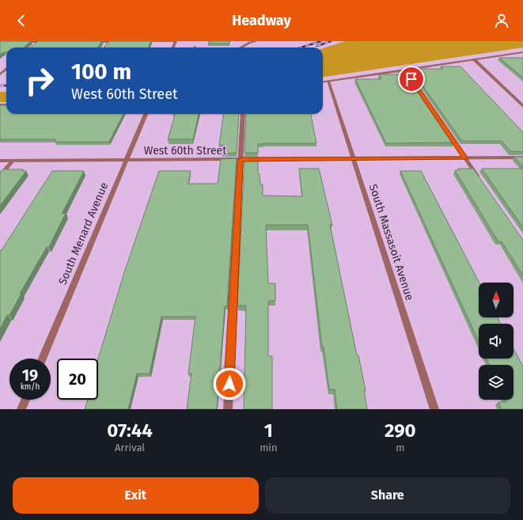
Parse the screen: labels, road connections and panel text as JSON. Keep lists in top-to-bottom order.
{
  "streets": {
    "street": ["West 60th Street", "South Menard Avenue", "South Massasoit Avenue"]
  },
  "crossings": [
    ["West 60th Street", "South Menard Avenue"],
    ["West 60th Street", "South Massasoit Avenue"]
  ],
  "north": "top",
  "page": {
    "header": "Headway",
    "turn": ["100 m", "West 60th Street"],
    "speed": "19 km/h",
    "limit": "20",
    "eta": [
      "07:44",
      "Arrival",
      "1",
      "min",
      "290",
      "m"
    ],
    "buttons": ["Exit", "Share"]
  }
}
